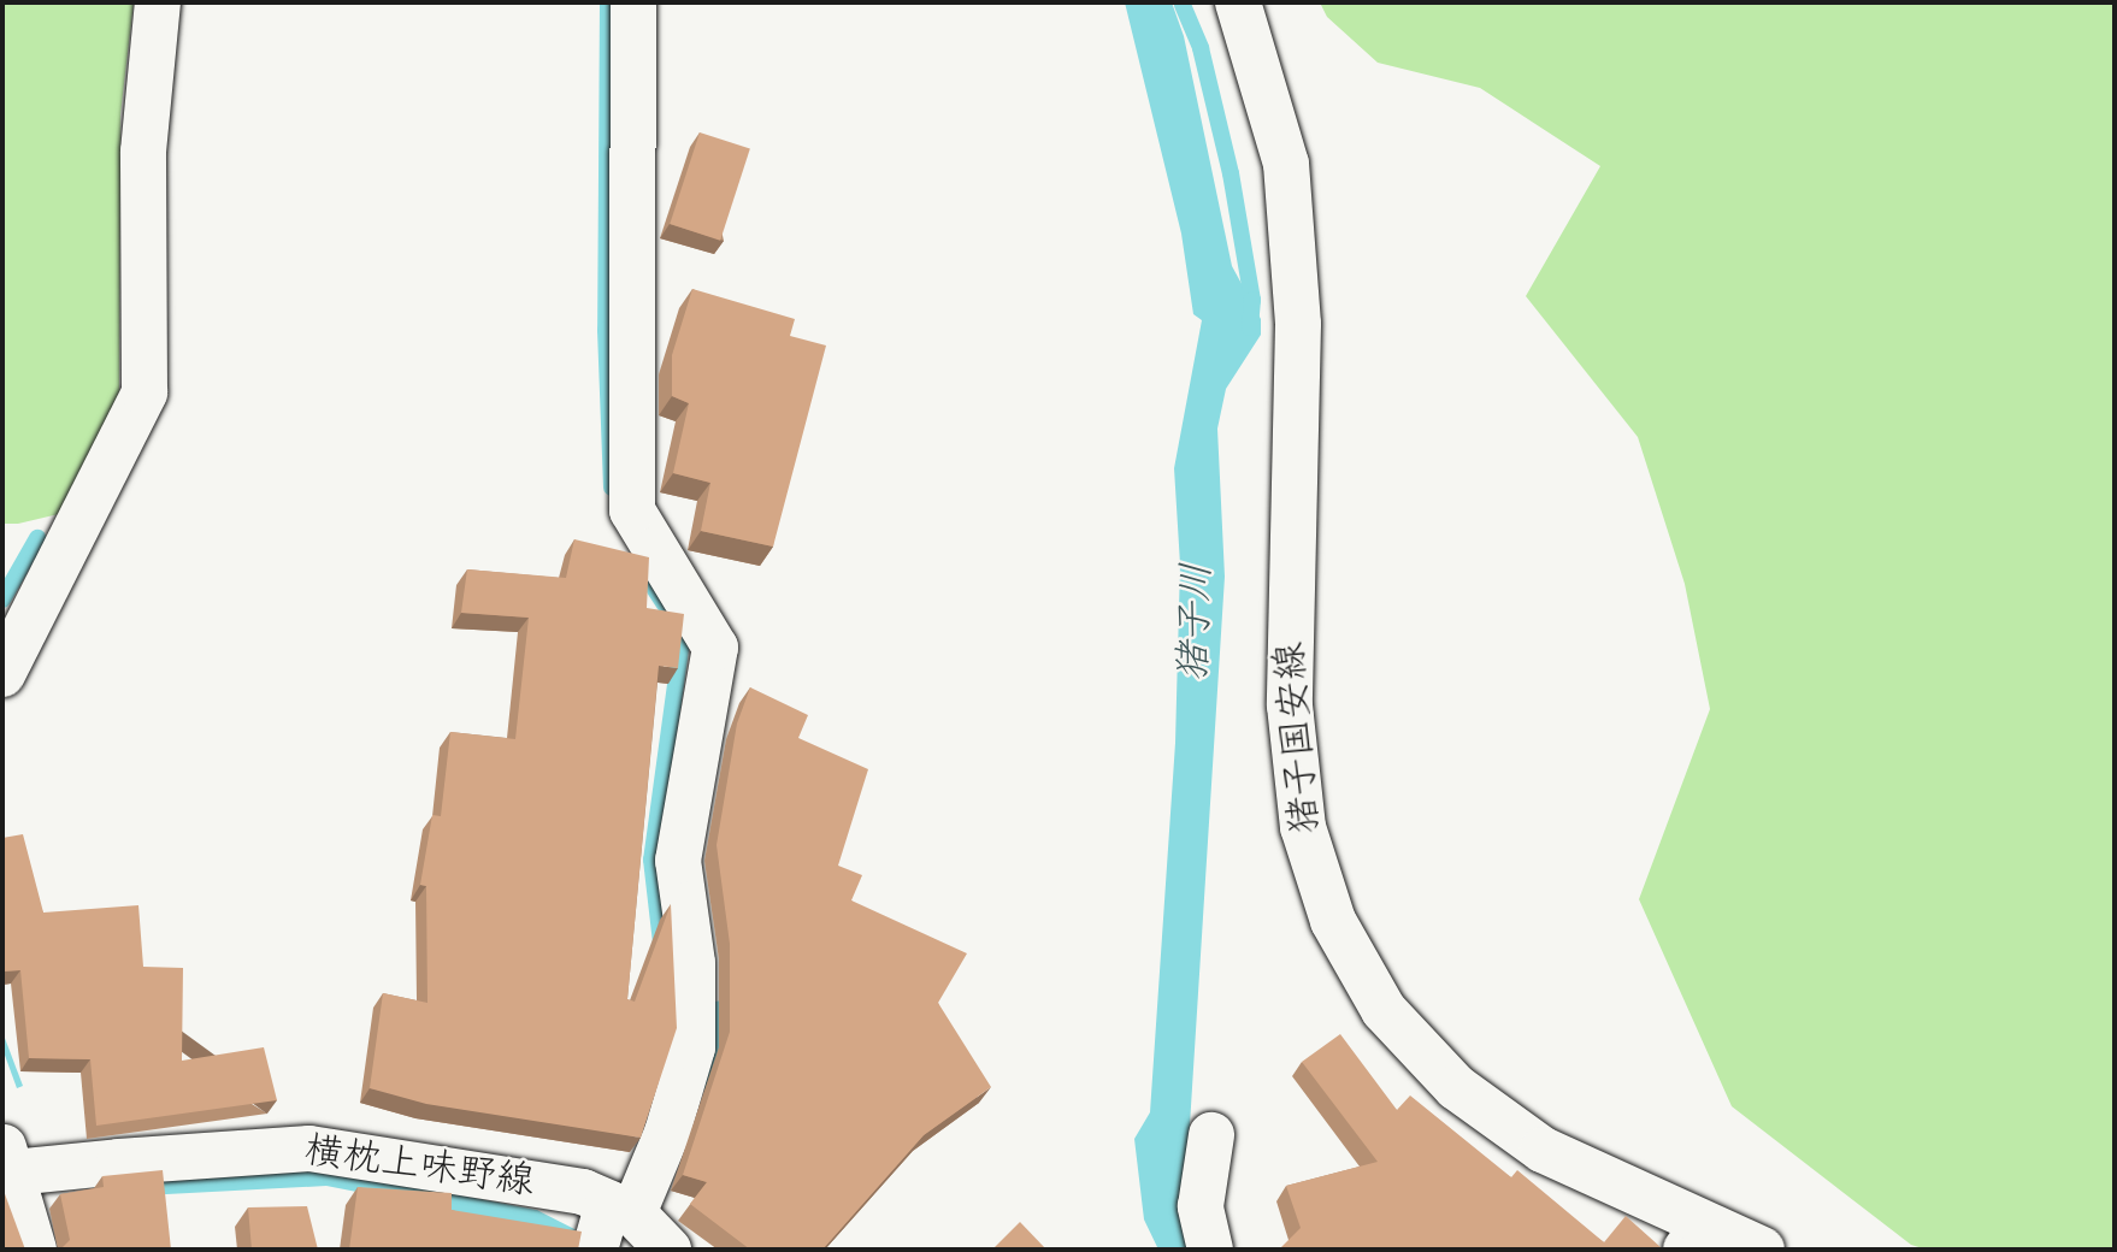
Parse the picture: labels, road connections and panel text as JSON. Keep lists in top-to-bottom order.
{
  "streets": {
    "street": ["猪子国安線", "横枕上味野線"]
  },
  "water": ["猪子川"]
}
